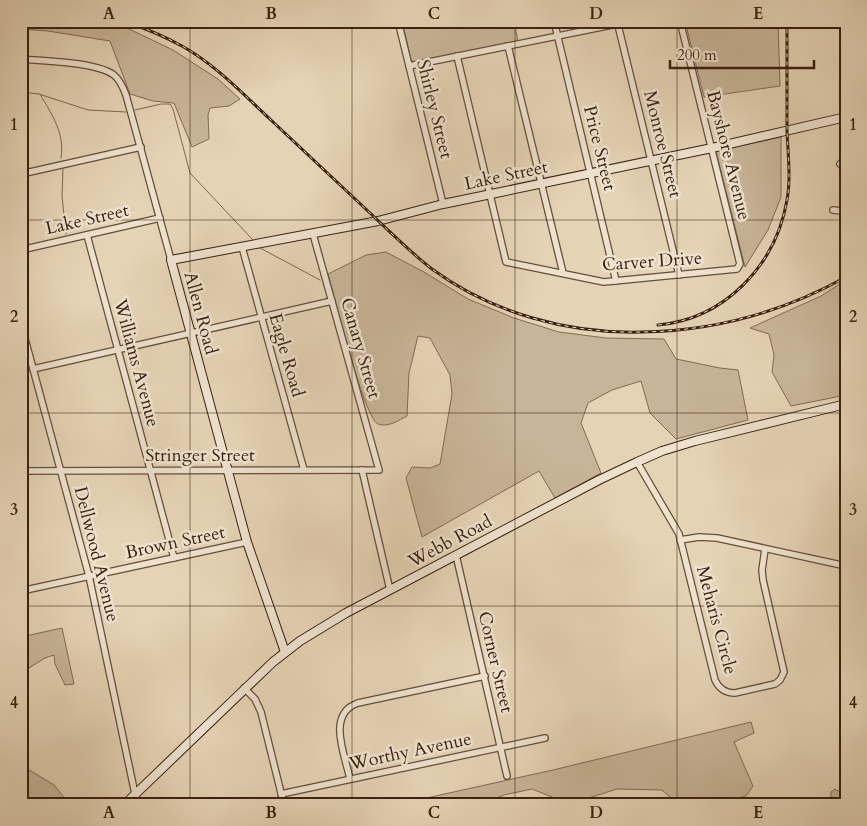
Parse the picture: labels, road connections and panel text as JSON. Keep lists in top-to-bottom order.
{
  "streets": {
    "street": [
      "Shirley Street",
      "Monroe Street",
      "Price Street",
      "Bayshore Avenue",
      "Lake Street",
      "Carver Drive",
      "Allen Road",
      "Canary Street",
      "Eagle Road",
      "Williams Avenue",
      "Stringer Street",
      "Webb Road",
      "Brown Street",
      "Dellwood Avenue",
      "Meharis Circle",
      "Corner Street",
      "Worthy Avenue"
    ]
  },
  "crossings": [
    ["Shirley Street", "Lake Street"],
    ["Monroe Street", "Lake Street"],
    ["Monroe Street", "Carver Drive"],
    ["Price Street", "Lake Street"],
    ["Price Street", "Carver Drive"],
    ["Bayshore Avenue", "Lake Street"],
    ["Bayshore Avenue", "Carver Drive"],
    ["Lake Street", "Carver Drive"],
    ["Lake Street", "Allen Road"],
    ["Lake Street", "Canary Street"],
    ["Lake Street", "Eagle Road"],
    ["Lake Street", "Williams Avenue"],
    ["Allen Road", "Stringer Street"],
    ["Allen Road", "Webb Road"],
    ["Allen Road", "Brown Street"],
    ["Canary Street", "Stringer Street"],
    ["Eagle Road", "Stringer Street"],
    ["Williams Avenue", "Stringer Street"],
    ["Williams Avenue", "Brown Street"],
    ["Stringer Street", "Dellwood Avenue"],
    ["Webb Road", "Dellwood Avenue"],
    ["Webb Road", "Meharis Circle"],
    ["Webb Road", "Corner Street"],
    ["Brown Street", "Dellwood Avenue"],
    ["Corner Street", "Worthy Avenue"]
  ],
  "scale_bar": "200 m",
  "grid": {
    "columns": [
      "A",
      "B",
      "C",
      "D",
      "E"
    ],
    "rows": [
      "1",
      "2",
      "3",
      "4"
    ]
  }
}
